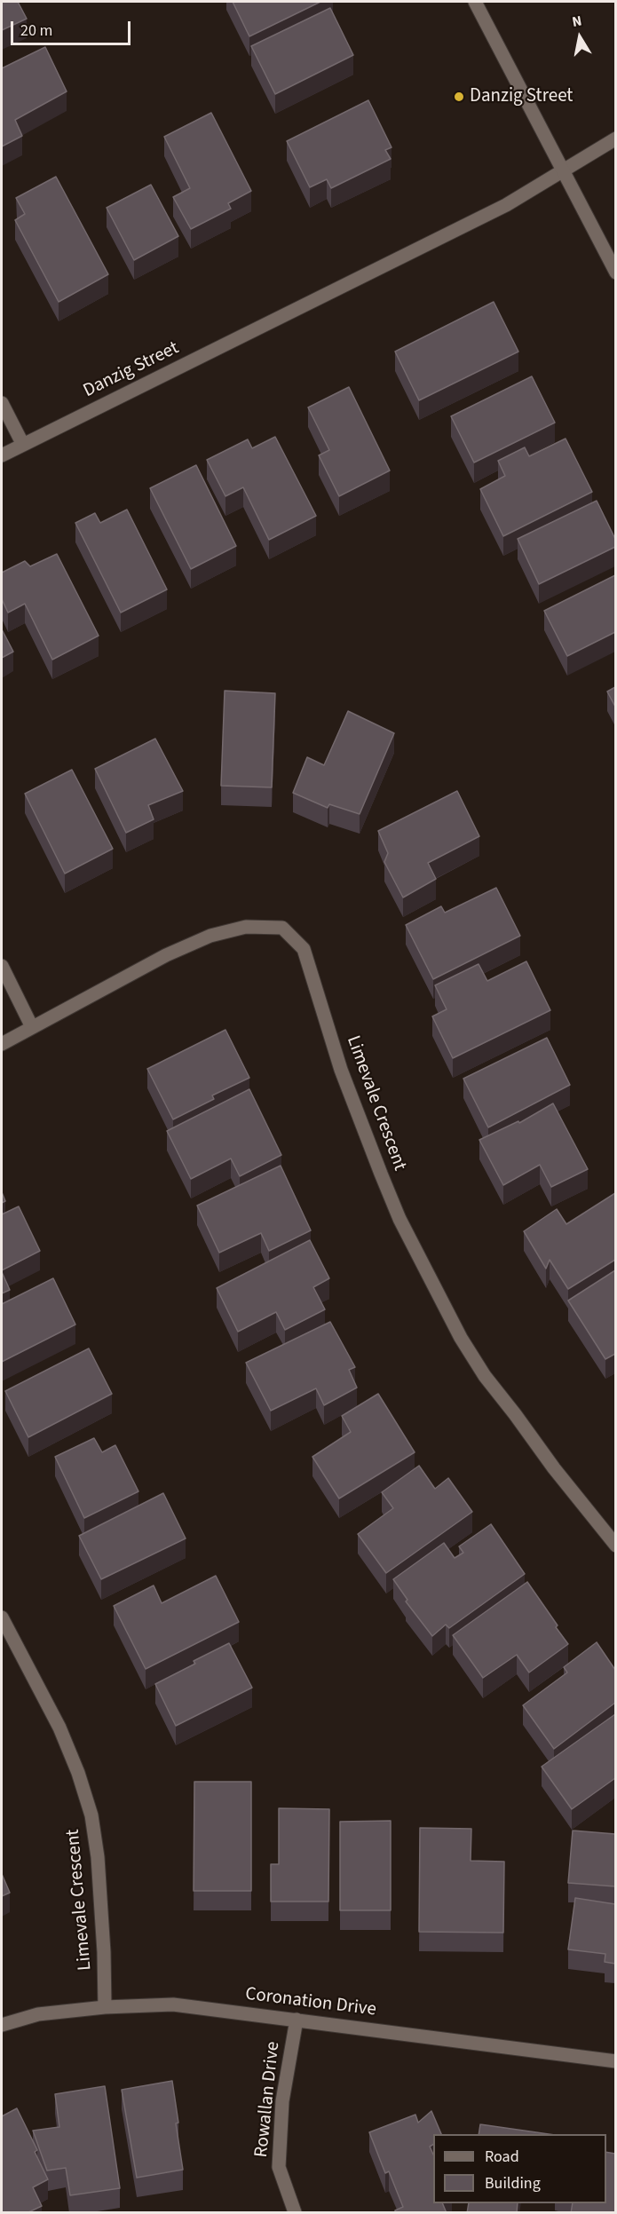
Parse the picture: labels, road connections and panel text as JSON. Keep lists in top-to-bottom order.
{
  "streets": {
    "street": [
      "Danzig Street",
      "Limevale Crescent",
      "Coronation Drive",
      "Rowallan Drive"
    ]
  },
  "crossings": [
    ["Limevale Crescent", "Coronation Drive"],
    ["Coronation Drive", "Rowallan Drive"]
  ],
  "places": ["Danzig Street"],
  "legend": ["Road", "Building"],
  "scale_bar": "20 m",
  "north": "top"
}
